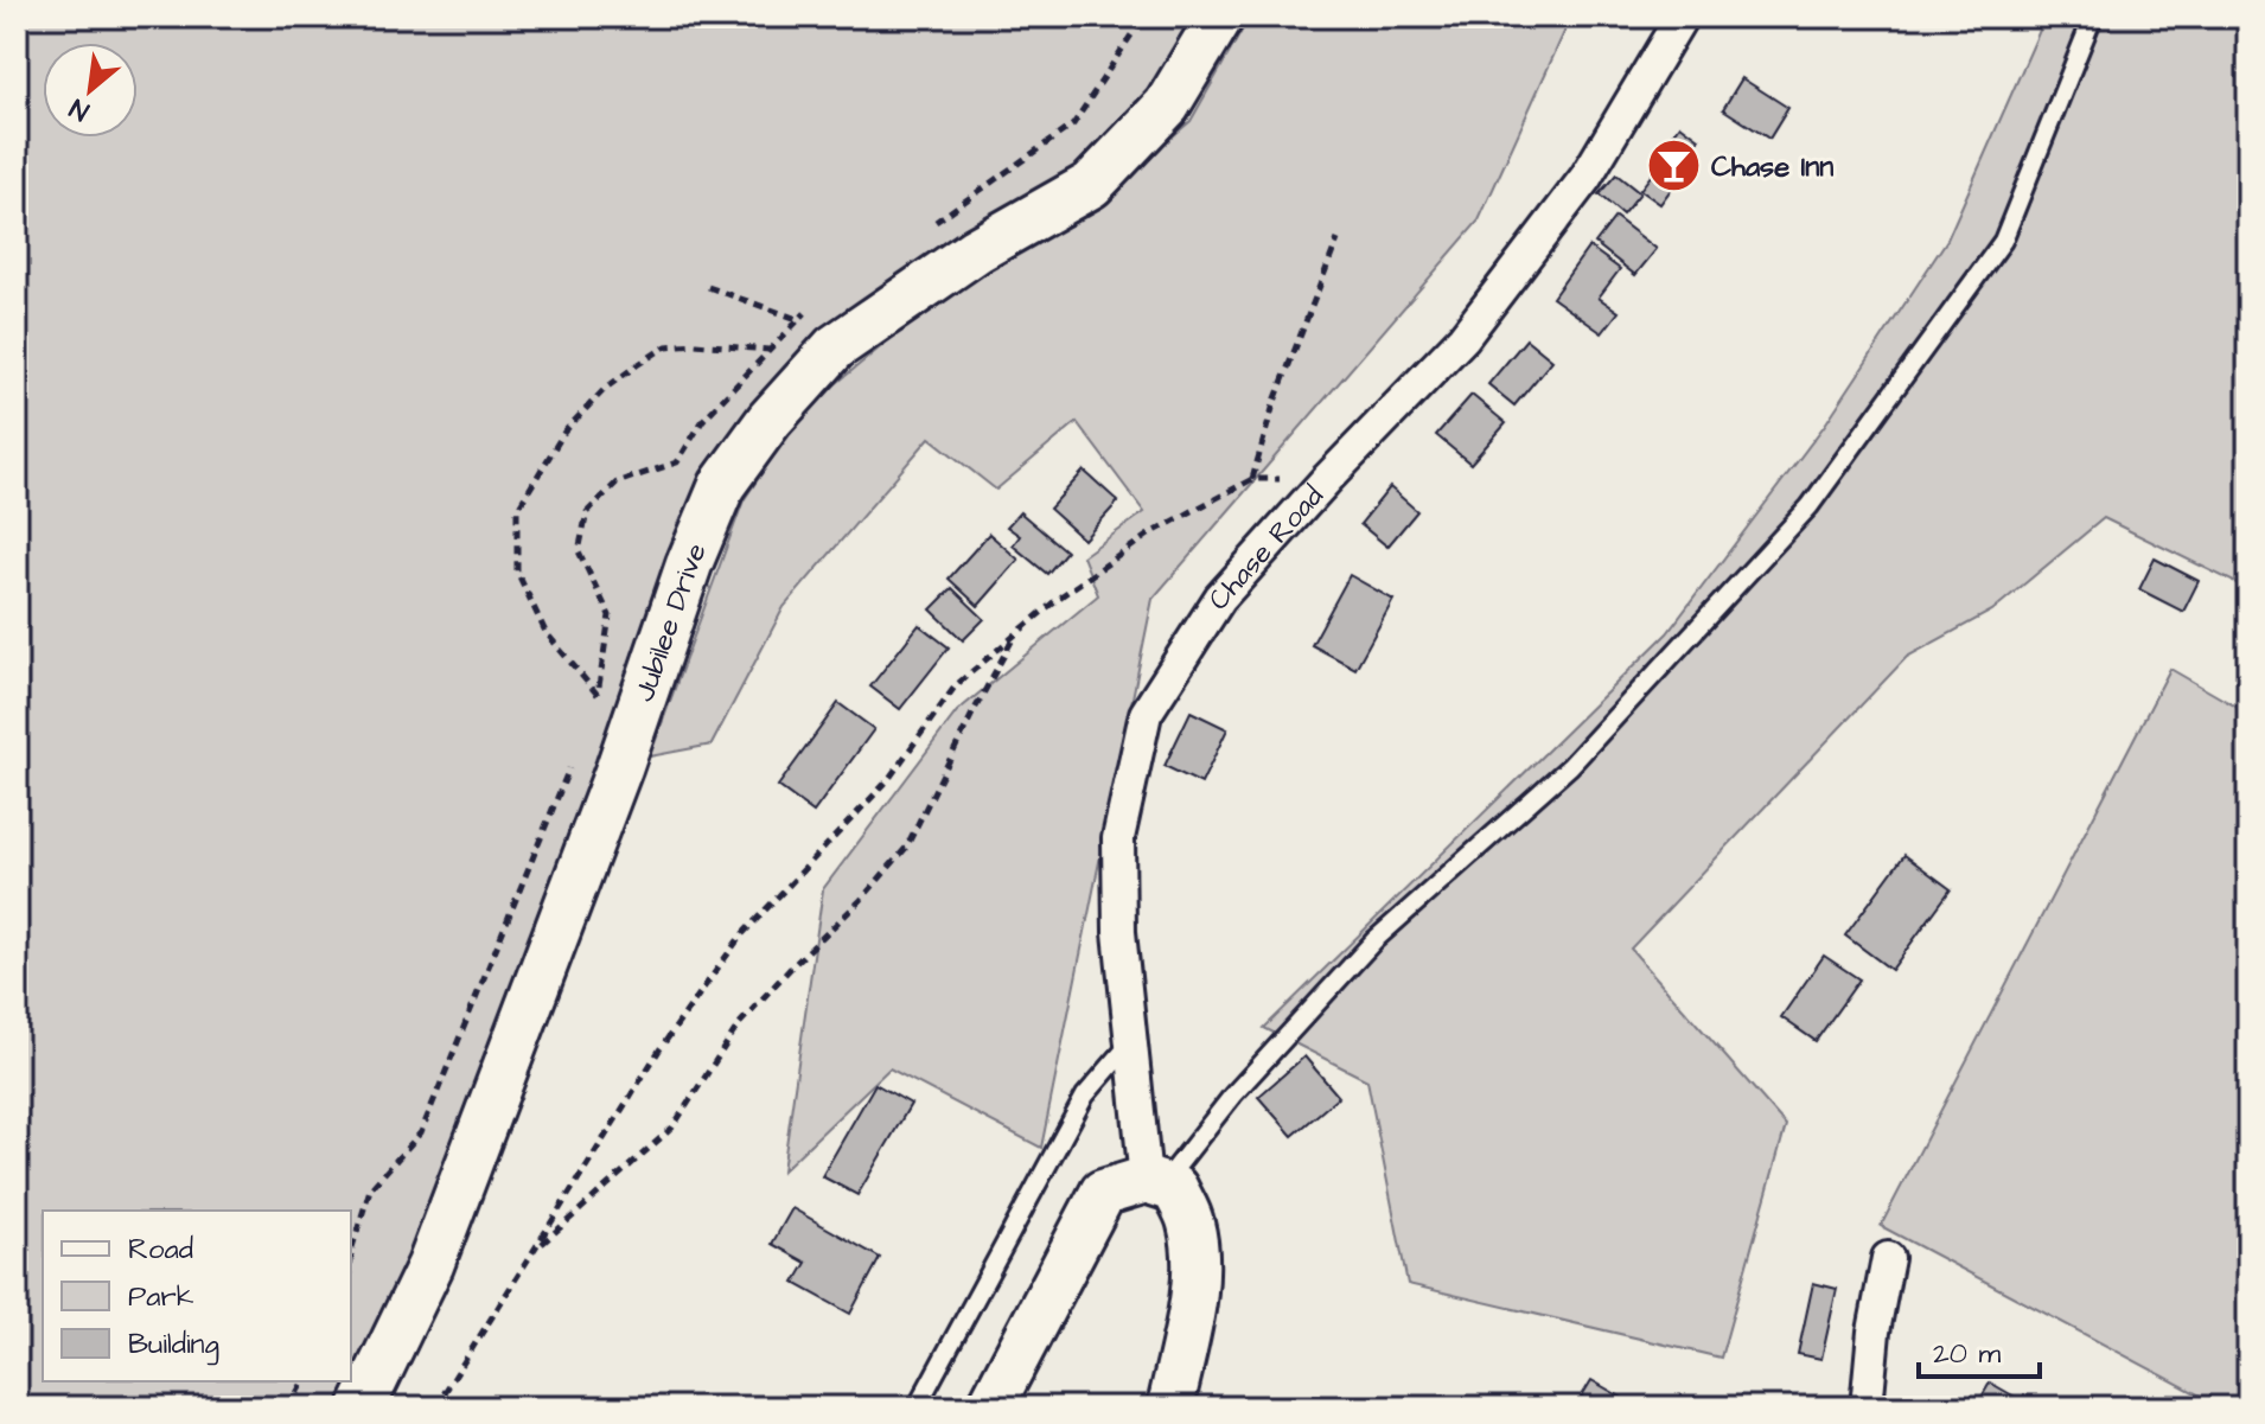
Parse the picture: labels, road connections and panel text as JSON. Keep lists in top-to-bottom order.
{
  "streets": {
    "main road": ["Jubilee Drive"],
    "street": ["Chase Road"]
  },
  "places": {
    "bar": ["Chase Inn"]
  },
  "legend": ["Road", "Park", "Building"],
  "scale_bar": "20 m",
  "north": "bottom left"
}
